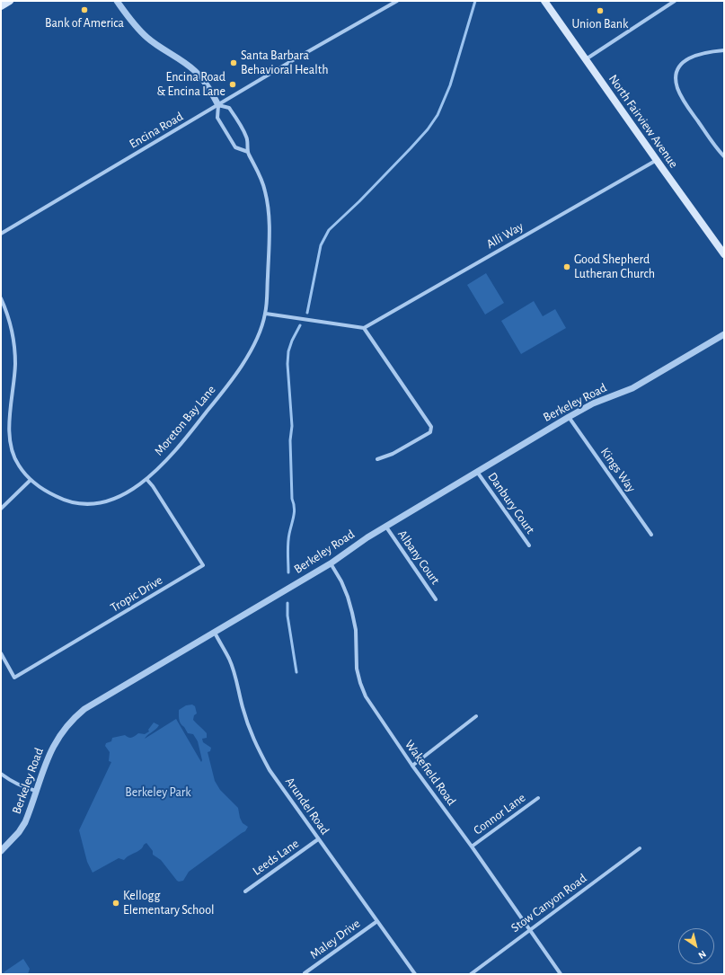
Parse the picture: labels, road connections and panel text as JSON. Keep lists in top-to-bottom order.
{
  "streets": {
    "main road": ["North Fairview Avenue"],
    "street": [
      "Encina Road",
      "Alli Way",
      "Berkeley Road",
      "Moreton Bay Lane",
      "Kings Way",
      "Danbury Court",
      "Albany Court",
      "Tropic Drive",
      "Wakefield Road",
      "Arundel Road",
      "Connor Lane",
      "Leeds Lane",
      "Stow Canyon Road",
      "Maley Drive"
    ]
  },
  "crossings": [
    ["North Fairview Avenue", "Alli Way"],
    ["Encina Road", "Moreton Bay Lane"],
    ["Berkeley Road", "Kings Way"],
    ["Berkeley Road", "Danbury Court"],
    ["Berkeley Road", "Albany Court"],
    ["Berkeley Road", "Wakefield Road"],
    ["Berkeley Road", "Arundel Road"],
    ["Moreton Bay Lane", "Tropic Drive"],
    ["Wakefield Road", "Connor Lane"],
    ["Wakefield Road", "Stow Canyon Road"],
    ["Arundel Road", "Leeds Lane"],
    ["Arundel Road", "Maley Drive"]
  ],
  "parks": ["Berkeley Park"],
  "places": [
    "Bank of America",
    "Union Bank",
    "Santa Barbara Behavioral Health",
    "Encina Road & Encina Lane",
    "Good Shepherd Lutheran Church",
    "Kellogg Elementary School"
  ],
  "north": "bottom right"
}
